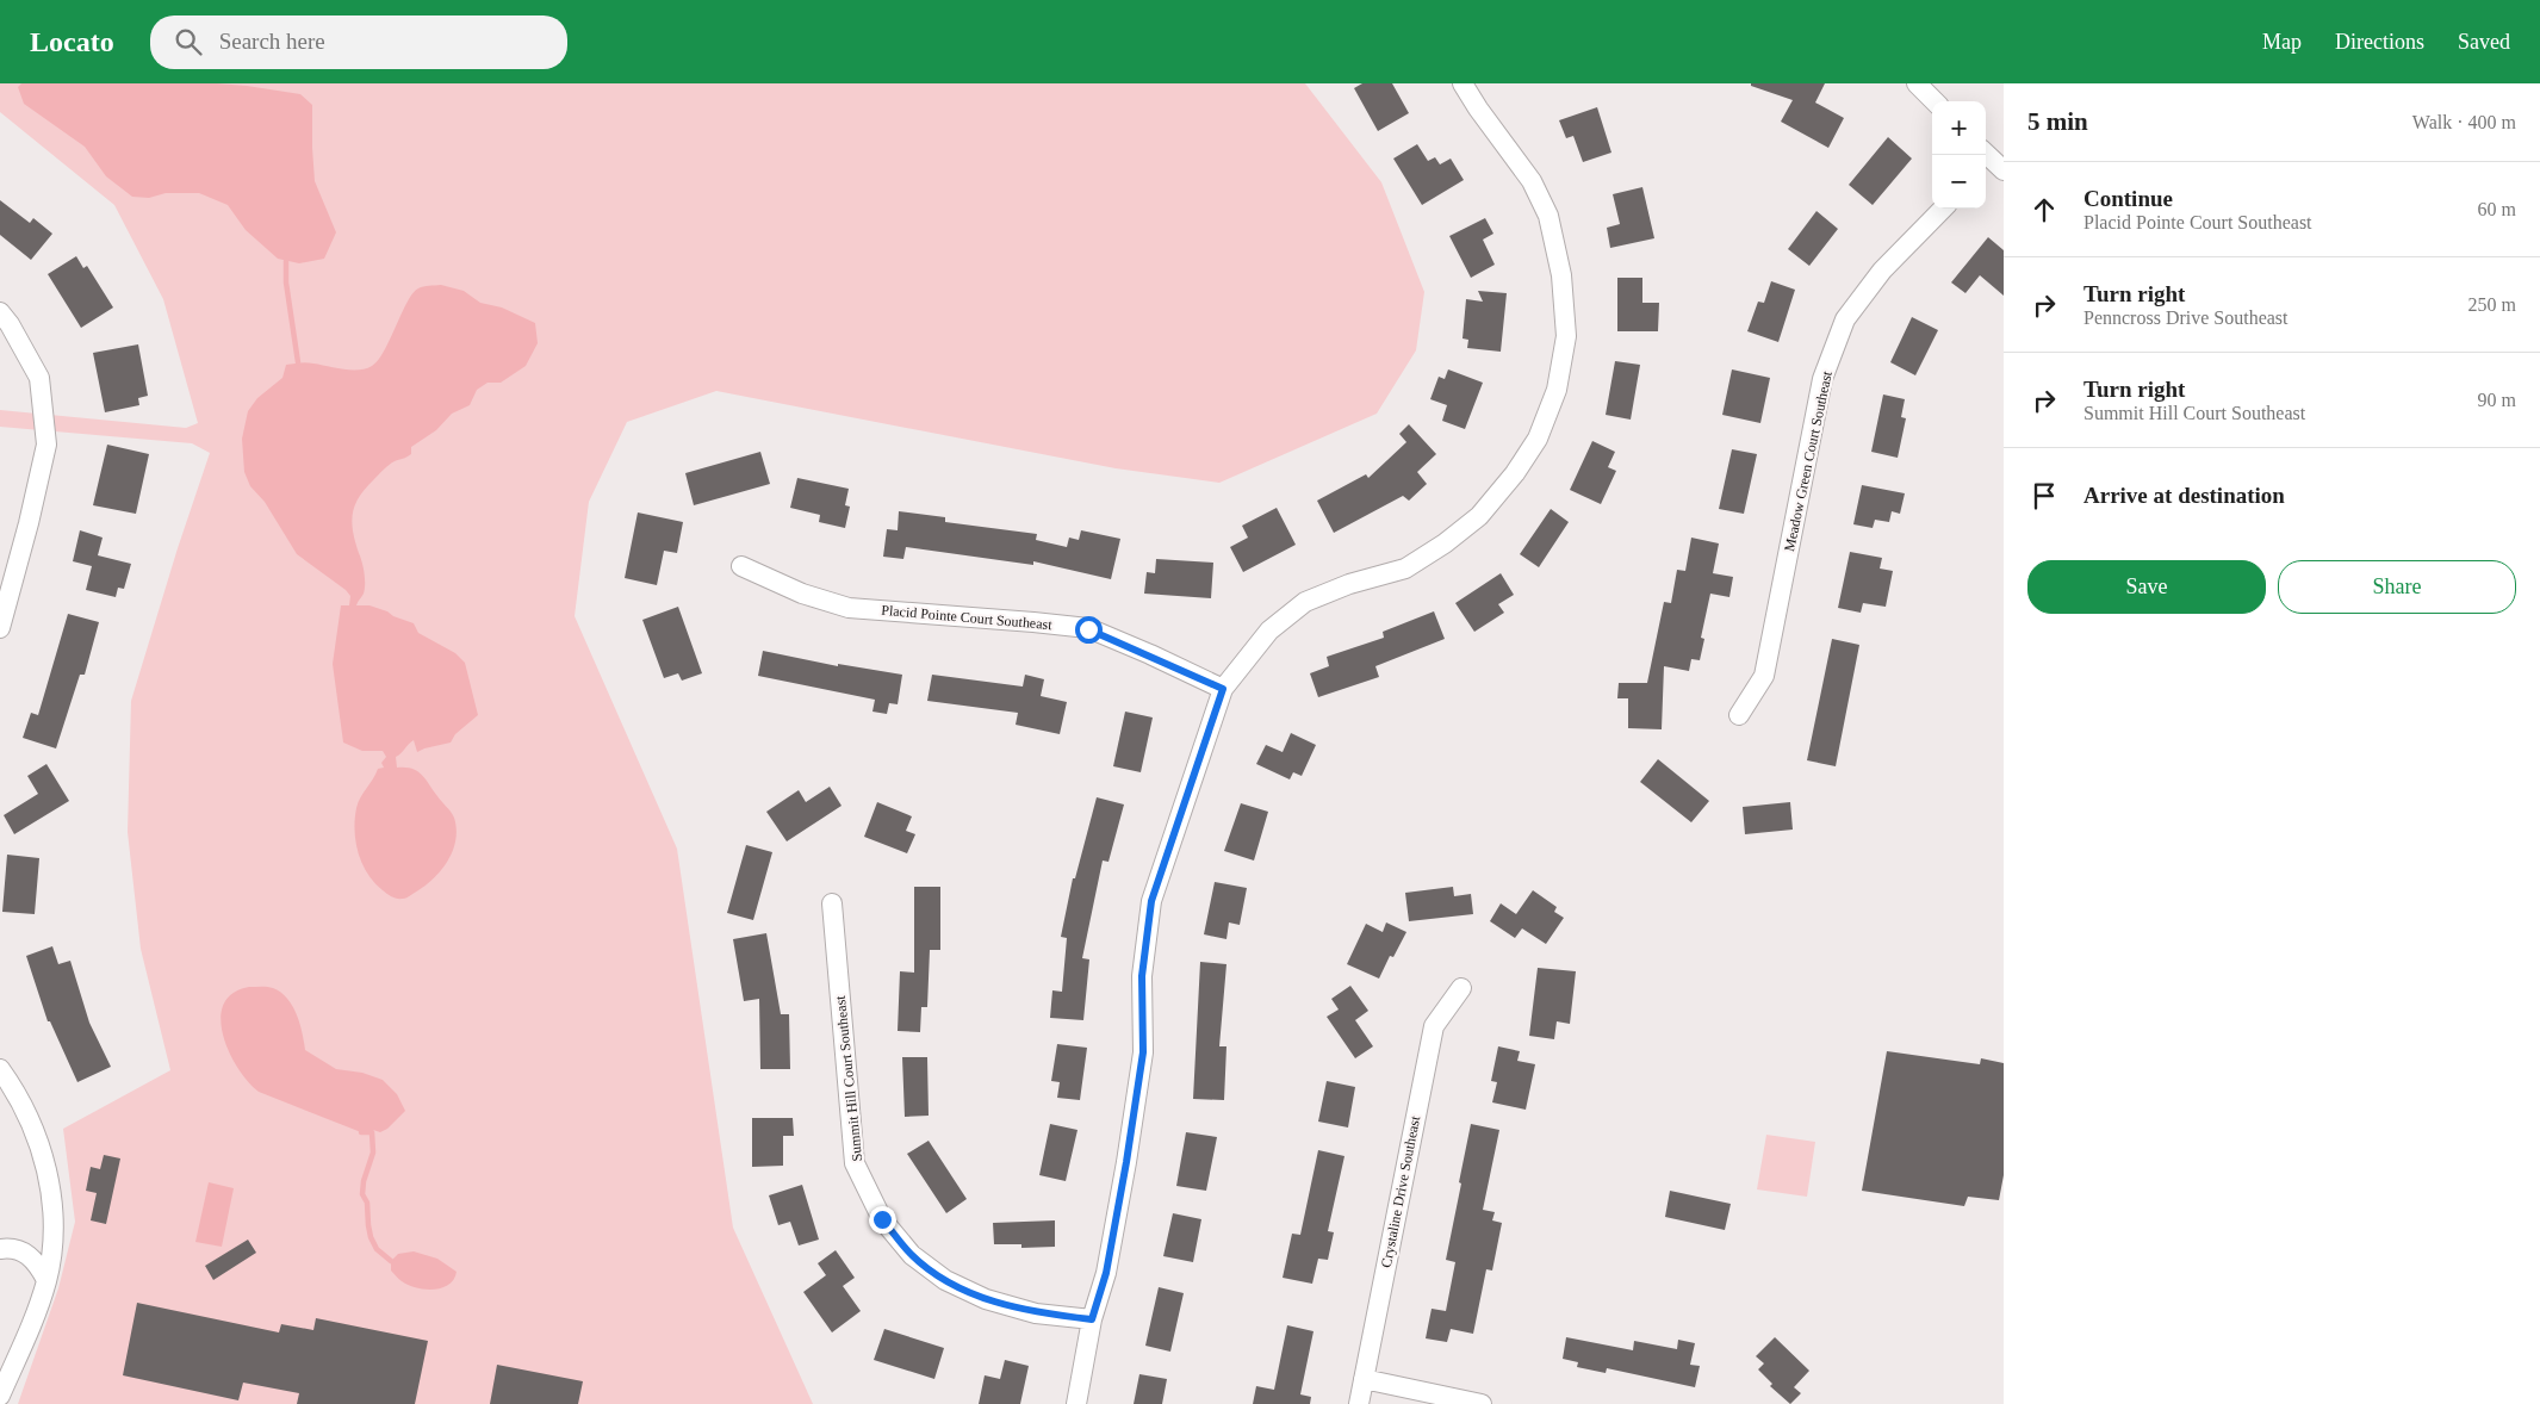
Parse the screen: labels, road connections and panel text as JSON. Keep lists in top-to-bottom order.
{
  "streets": {
    "street": [
      "Meadow Green Court Southeast",
      "Placid Pointe Court Southeast",
      "Summit Hill Court Southeast",
      "Crystaline Drive Southeast"
    ]
  },
  "page": {
    "header": "Locato",
    "search": "Search here",
    "nav": ["Map", "Directions", "Saved"],
    "heading": ["5 min", "Walk · 400 m"],
    "map_buttons": ["+", "−"],
    "list": [
      ["Continue", "Placid Pointe Court Southeast", "60 m"],
      ["Turn right", "Penncross Drive Southeast", "250 m"],
      ["Turn right", "Summit Hill Court Southeast", "90 m"],
      "Arrive at destination"
    ],
    "buttons": ["Save", "Share"]
  }
}
